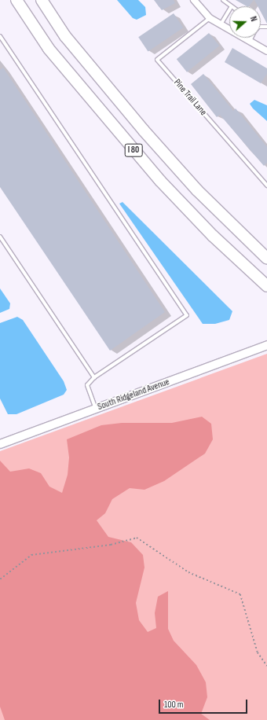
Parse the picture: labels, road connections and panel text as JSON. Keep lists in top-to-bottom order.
{
  "streets": {
    "highway": ["I 80"],
    "street": ["South Ridgeland Avenue"],
    "lane": ["Pine Trail Lane"]
  },
  "scale_bar": "100 m",
  "north": "right"
}
